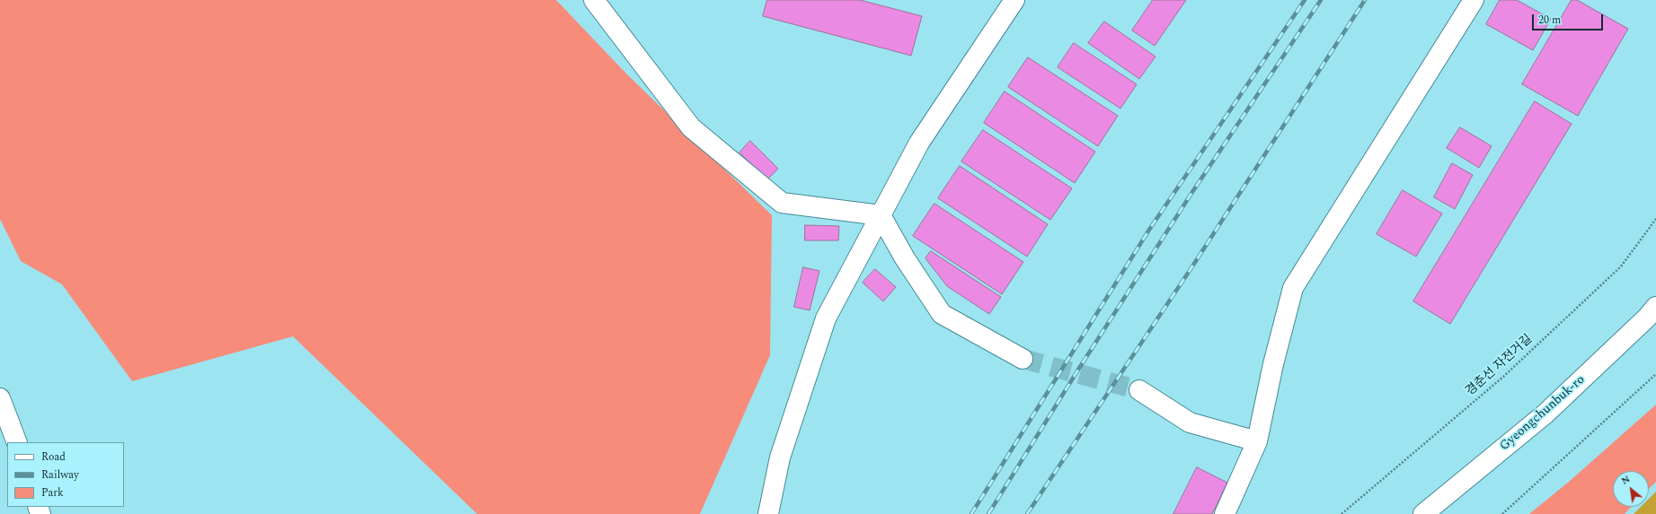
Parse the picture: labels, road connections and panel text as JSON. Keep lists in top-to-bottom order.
{
  "streets": {
    "main road": ["Gyeongchunbuk-ro"],
    "path": ["경춘선 자전거길"]
  },
  "legend": ["Road", "Railway", "Park"],
  "scale_bar": "20 m",
  "north": "top left"
}
